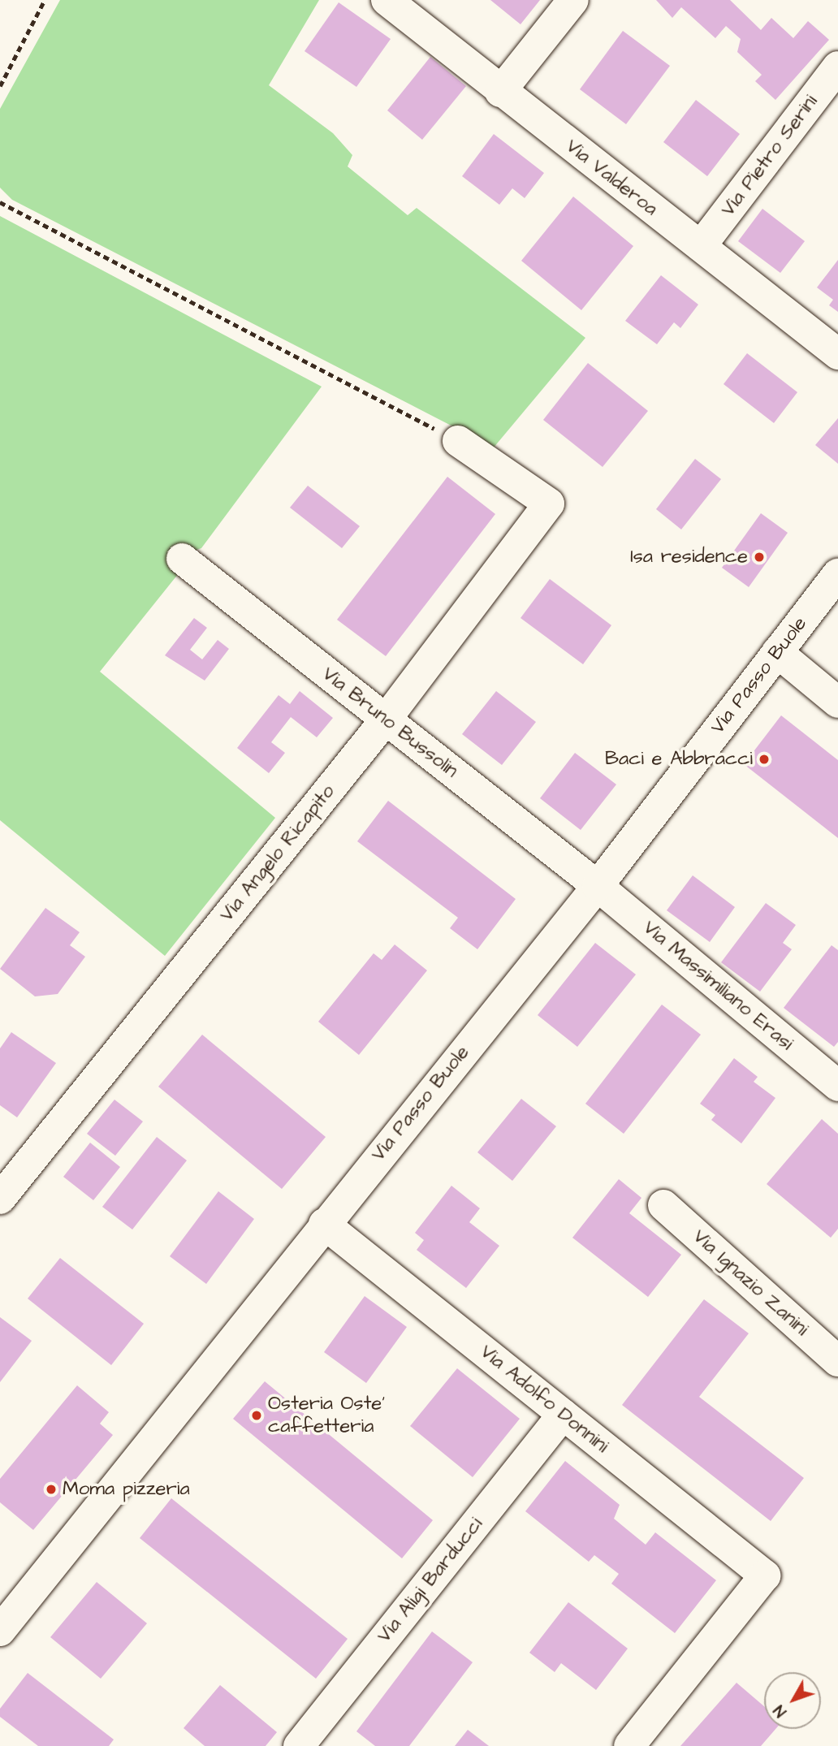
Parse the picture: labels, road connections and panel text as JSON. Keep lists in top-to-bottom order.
{
  "streets": {
    "street": [
      "Via Pietro Serini",
      "Via Valderoa",
      "Via Passo Buole",
      "Via Bruno Bussolin",
      "Via Angelo Ricapito",
      "Via Massimiliano Erasi",
      "Via Ignazio Zanini",
      "Via Adolfo Donnini",
      "Via Aligi Barducci"
    ]
  },
  "crossings": [
    ["Via Pietro Serini", "Via Valderoa"],
    ["Via Passo Buole", "Via Bruno Bussolin"],
    ["Via Passo Buole", "Via Massimiliano Erasi"],
    ["Via Passo Buole", "Via Adolfo Donnini"],
    ["Via Bruno Bussolin", "Via Angelo Ricapito"],
    ["Via Bruno Bussolin", "Via Massimiliano Erasi"],
    ["Via Adolfo Donnini", "Via Aligi Barducci"]
  ],
  "places": [
    "Isa residence",
    "Baci e Abbracci",
    "Osteria Oste' caffetteria",
    "Moma pizzeria"
  ],
  "north": "bottom left"
}
